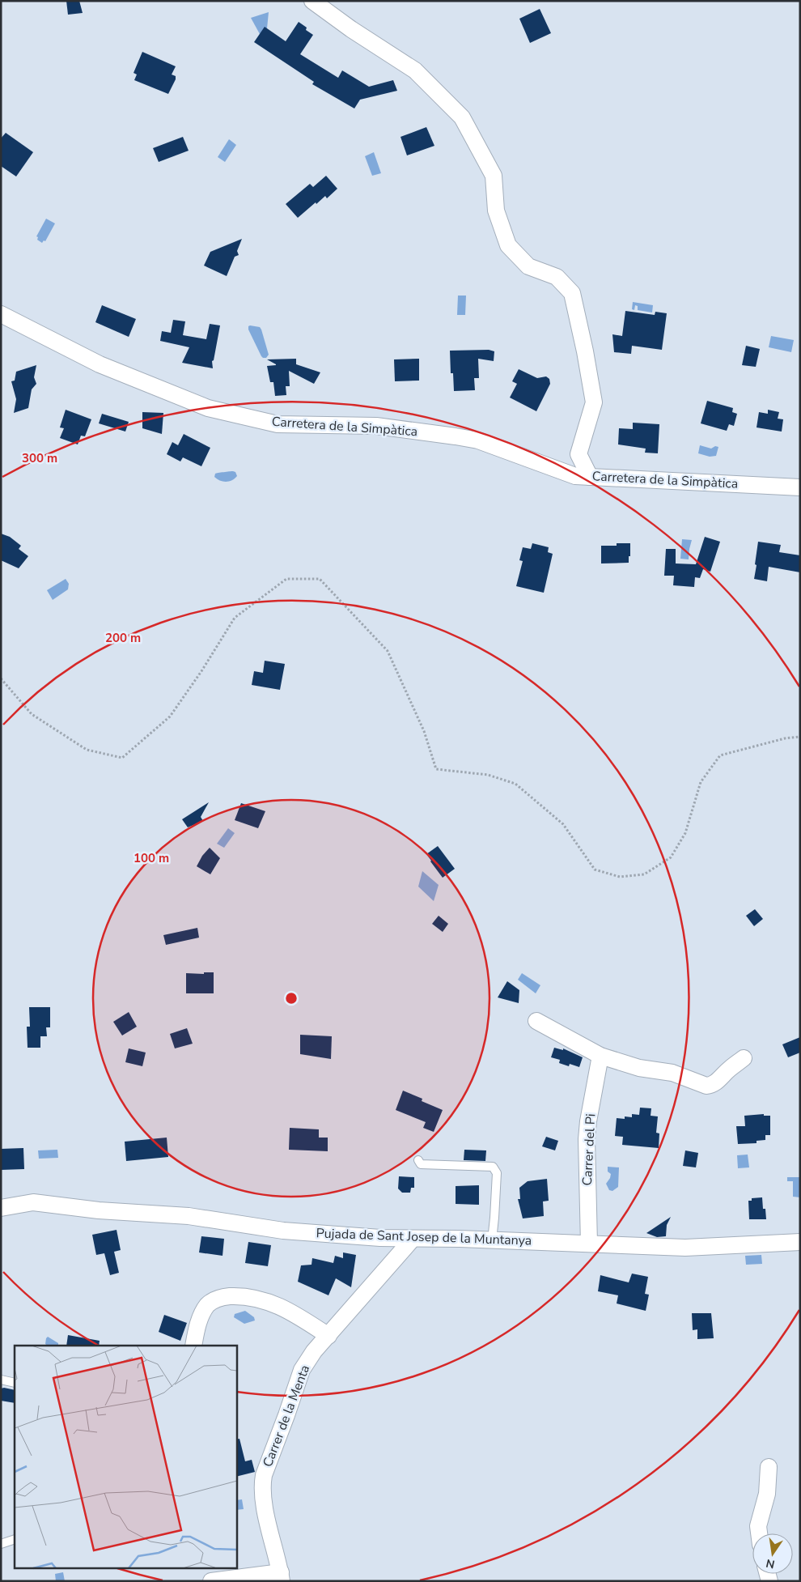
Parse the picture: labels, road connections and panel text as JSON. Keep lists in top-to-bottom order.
{
  "streets": {
    "street": [
      "Carretera de la Simpàtica",
      "Carrer del Pi",
      "Pujada de Sant Josep de la Muntanya",
      "Carrer de la Menta"
    ]
  },
  "crossings": [
    ["Carrer del Pi", "Pujada de Sant Josep de la Muntanya"],
    ["Pujada de Sant Josep de la Muntanya", "Carrer de la Menta"]
  ],
  "north": "bottom",
  "rings": ["300 m", "200 m", "100 m"]
}
